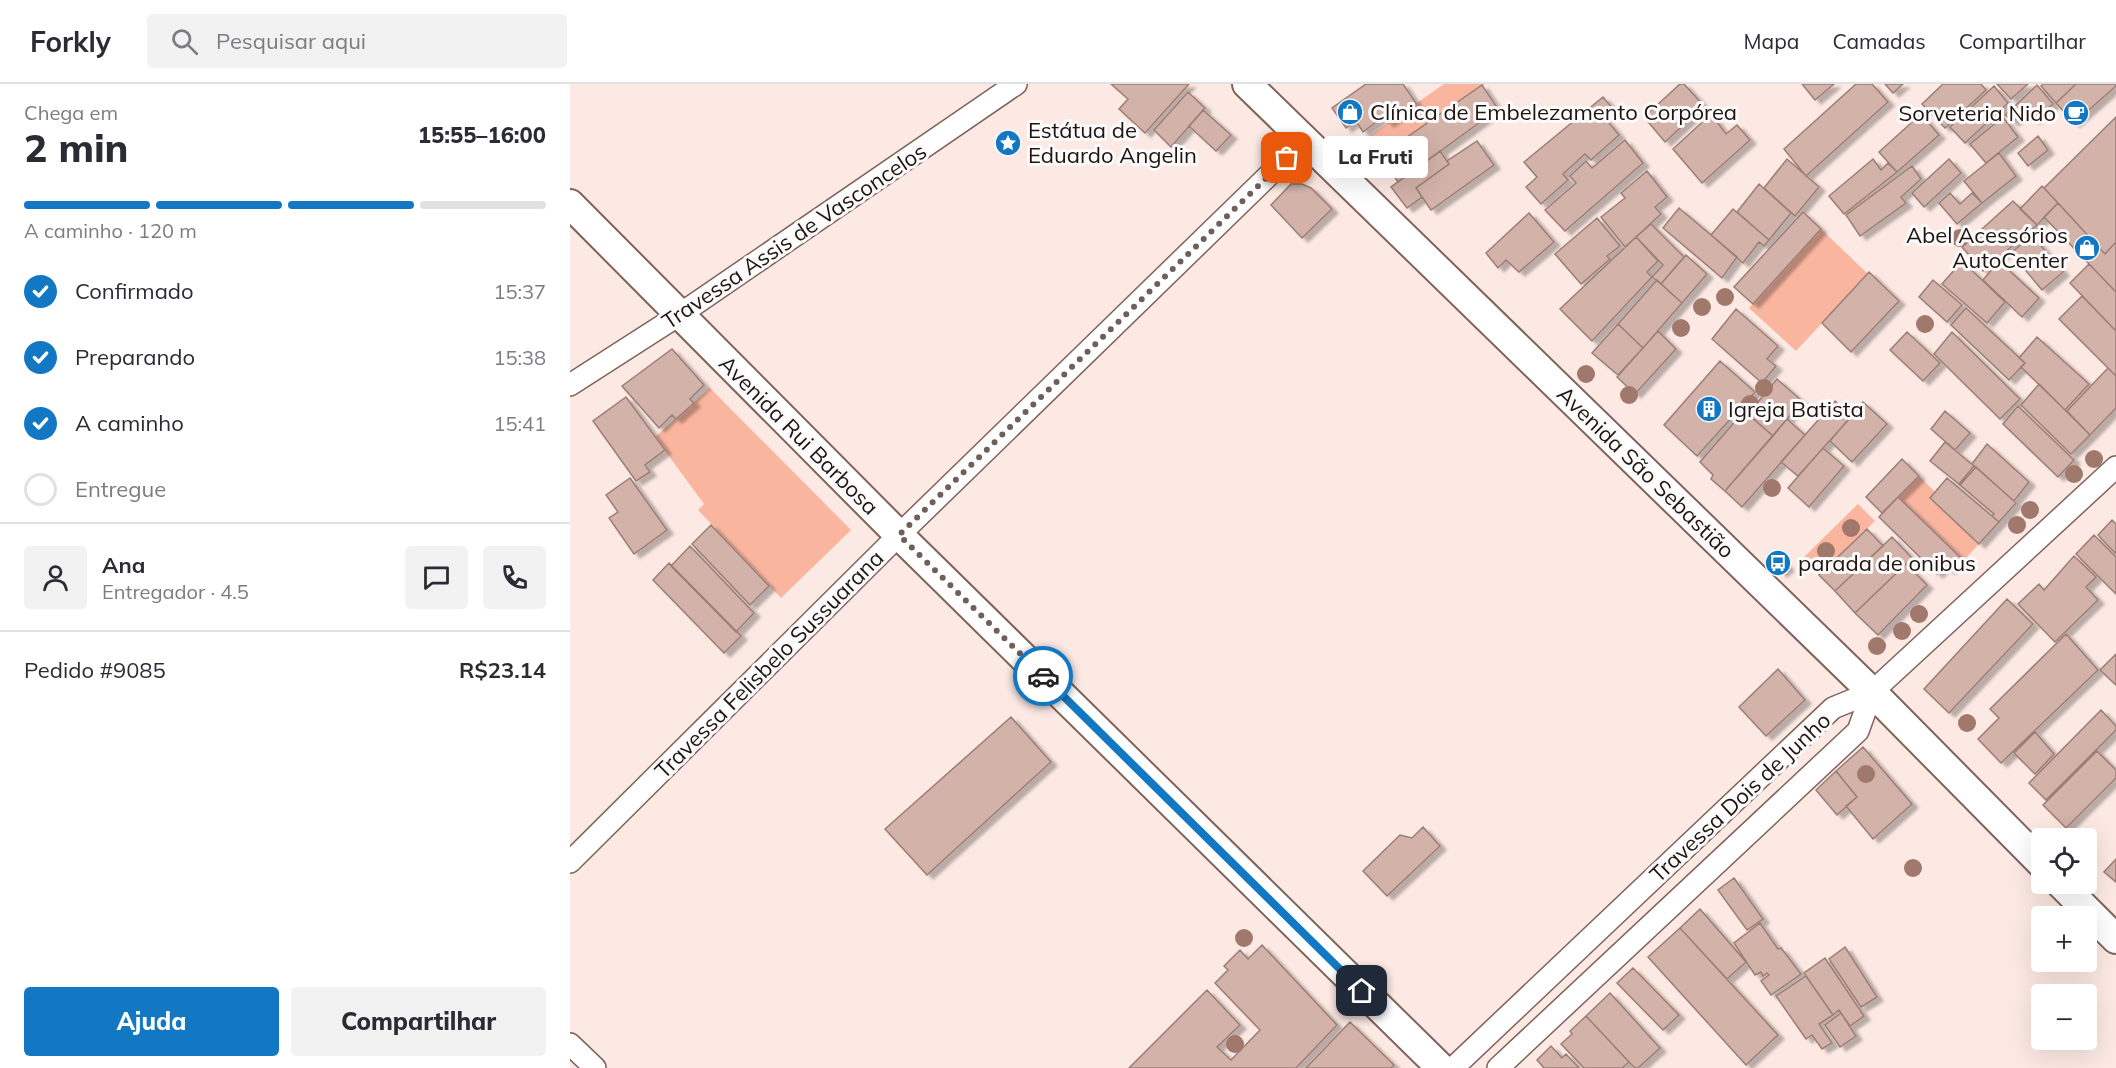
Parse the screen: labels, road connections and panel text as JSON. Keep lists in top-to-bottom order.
{
  "streets": {
    "main road": ["Avenida Rui Barbosa", "Avenida São Sebastião"],
    "street": ["Travessa Assis de Vasconcelos", "Travessa Felisbelo Sussuarana", "Travessa Dois de Junho"]
  },
  "crossings": [
    ["Travessa Assis de Vasconcelos", "Avenida Rui Barbosa"],
    ["Avenida Rui Barbosa", "Travessa Felisbelo Sussuarana"],
    ["Avenida São Sebastião", "Travessa Felisbelo Sussuarana"],
    ["Avenida São Sebastião", "Travessa Dois de Junho"]
  ],
  "places": {
    "shop": ["Clínica de Embelezamento Corpórea", "Abel Acessórios AutoCenter"],
    "cafe": ["Sorveteria Nido"],
    "place": ["Estátua de Eduardo Angelin"],
    "other": ["La Fruti"],
    "building": ["Igreja Batista"],
    "bus stop": ["parada de onibus"]
  },
  "page": {
    "header": "Forkly",
    "search": "Pesquisar aqui",
    "nav": ["Mapa", "Camadas", "Compartilhar"],
    "heading": ["2 min", "Chega em", "15:55–16:00"],
    "panel": [
      "Ana",
      "Entregador · 4.5",
      "Pedido #9085",
      "R$23.14"
    ],
    "bubble": "La Fruti",
    "bar": "A caminho · 120 m",
    "list": [
      ["Confirmado", "15:37"],
      ["Preparando", "15:38"],
      ["A caminho", "15:41"],
      "Entregue"
    ],
    "map_buttons": ["+", "−"],
    "buttons": ["Ajuda", "Compartilhar"]
  }
}
